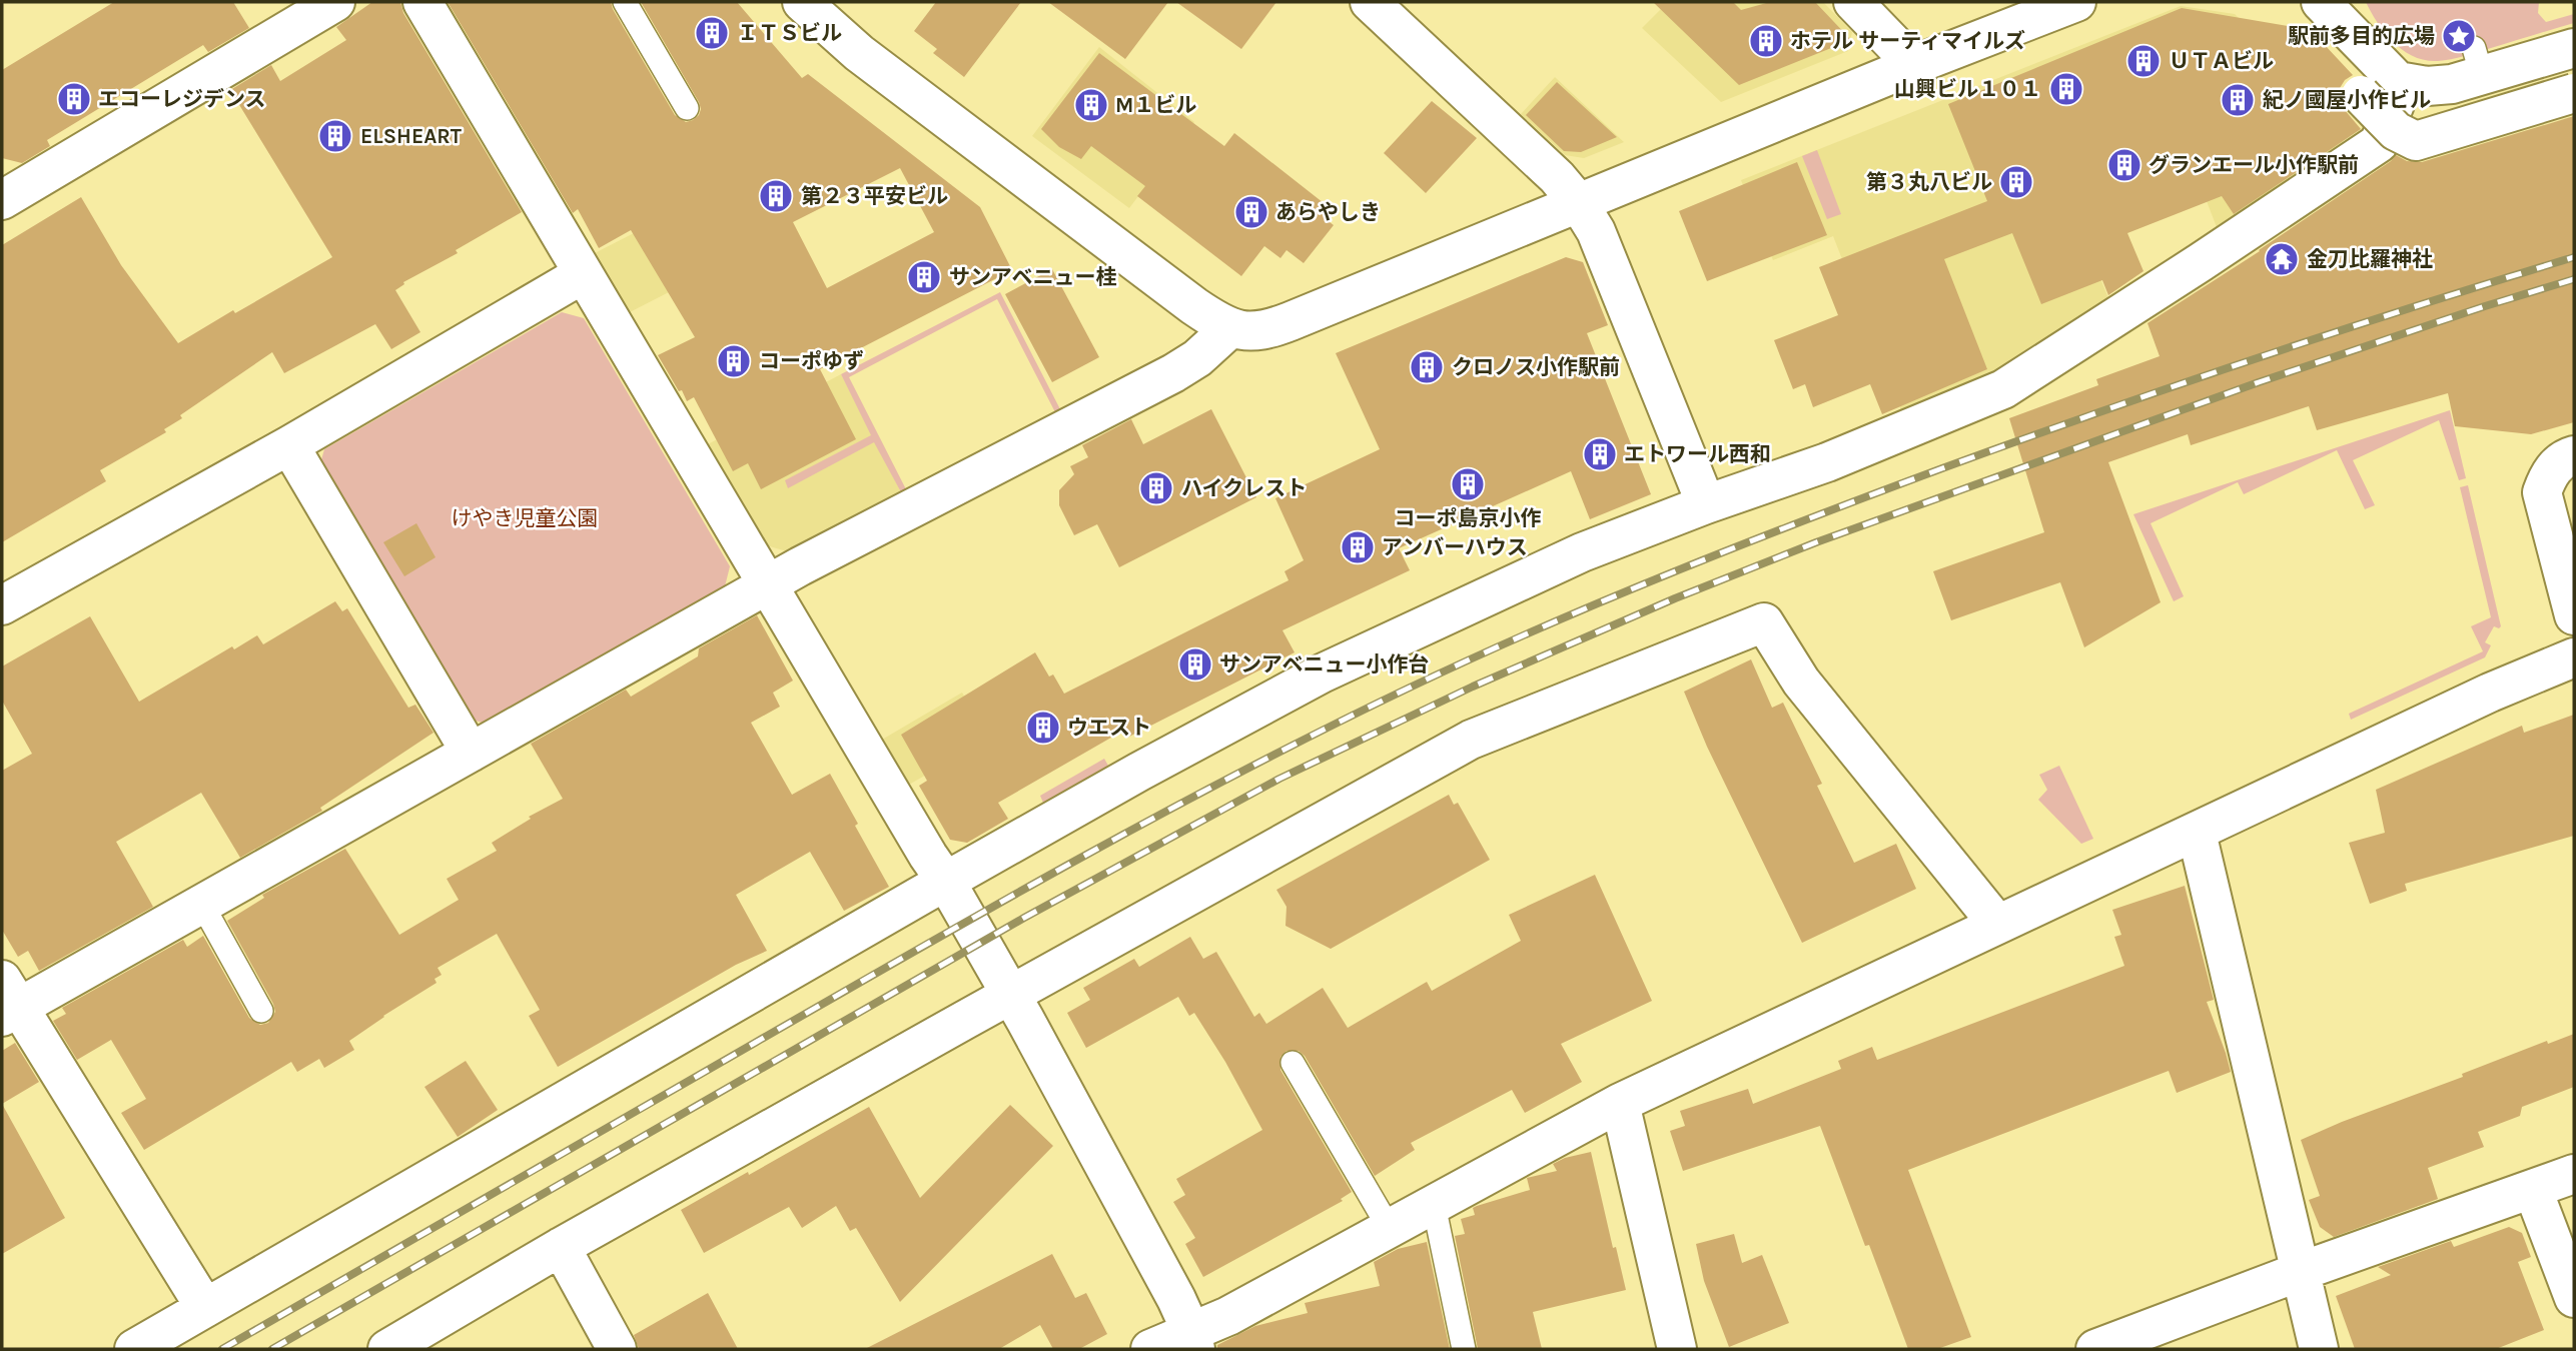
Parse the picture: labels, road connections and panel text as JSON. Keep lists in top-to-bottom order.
{
  "parks": ["けやき児童公園"],
  "places": {
    "building": [
      "ＩＴＳビル",
      "ホテル サーティマイルズ",
      "ＵＴＡビル",
      "山興ビル１０１",
      "エコーレジデンス",
      "紀ノ國屋小作ビル",
      "M１ビル",
      "ELSHEART",
      "グランエール小作駅前",
      "第３丸八ビル",
      "第２３平安ビル",
      "あらやしき",
      "サンアベニュー桂",
      "コーポゆず",
      "クロノス小作駅前",
      "エトワール西和",
      "コーポ島京小作",
      "ハイクレスト",
      "アンバーハウス",
      "サンアベニュー小作台",
      "ウエスト"
    ],
    "place": ["駅前多目的広場"],
    "temple": ["金刀比羅神社"]
  }
}
